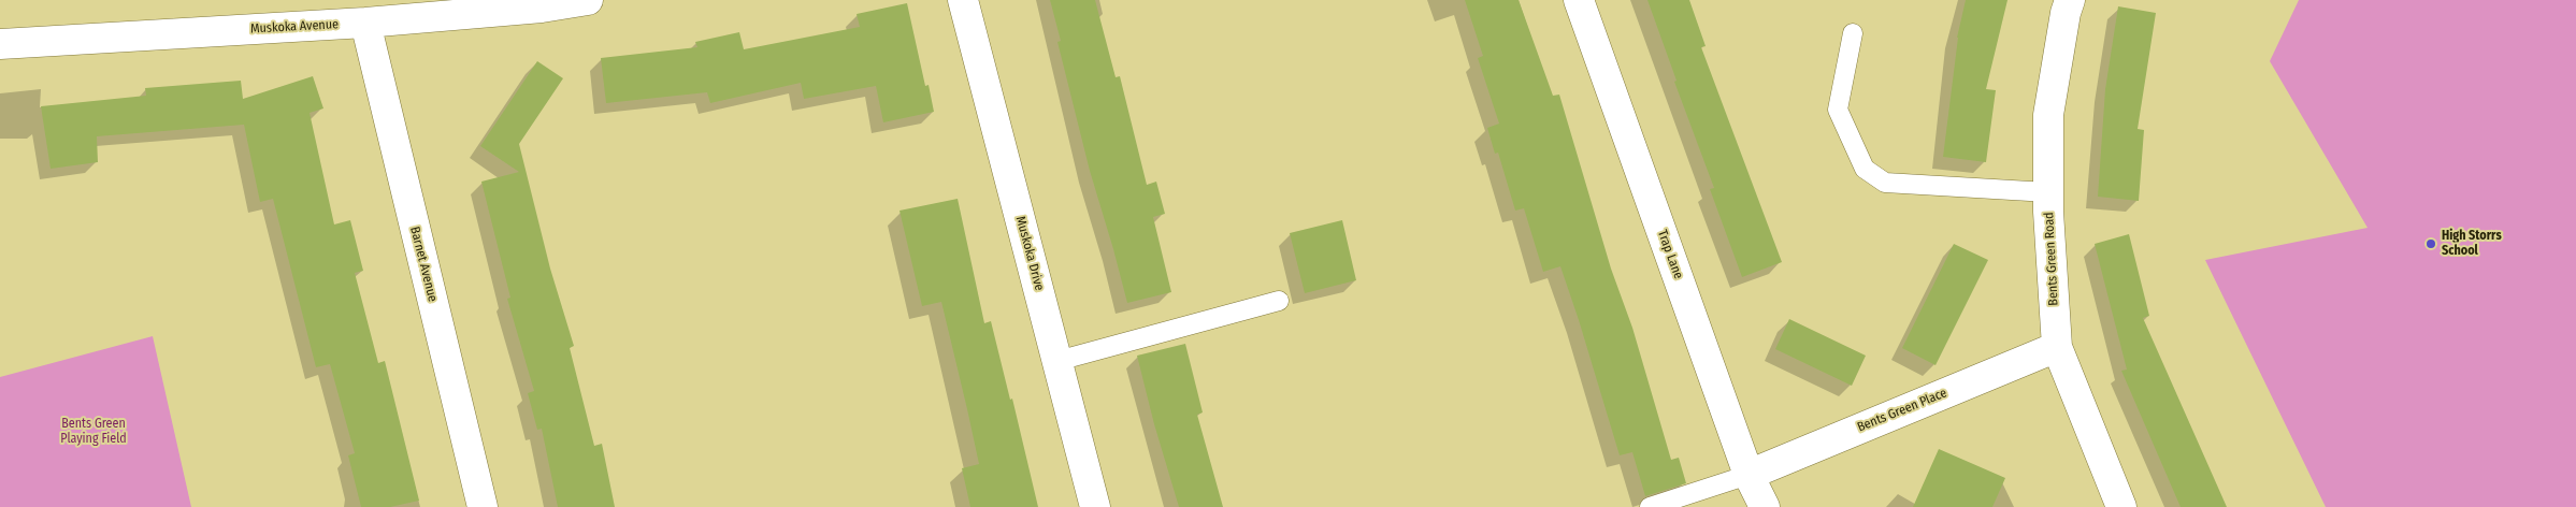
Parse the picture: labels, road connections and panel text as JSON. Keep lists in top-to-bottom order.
{
  "streets": {
    "street": [
      "Muskoka Avenue",
      "Muskoka Drive",
      "Trap Lane",
      "Bents Green Road",
      "Barnet Avenue",
      "Bents Green Place"
    ]
  },
  "crossings": [
    ["Muskoka Avenue", "Barnet Avenue"],
    ["Trap Lane", "Bents Green Place"],
    ["Bents Green Road", "Bents Green Place"]
  ],
  "parks": ["Bents Green Playing Field"],
  "places": ["High Storrs School"]
}
